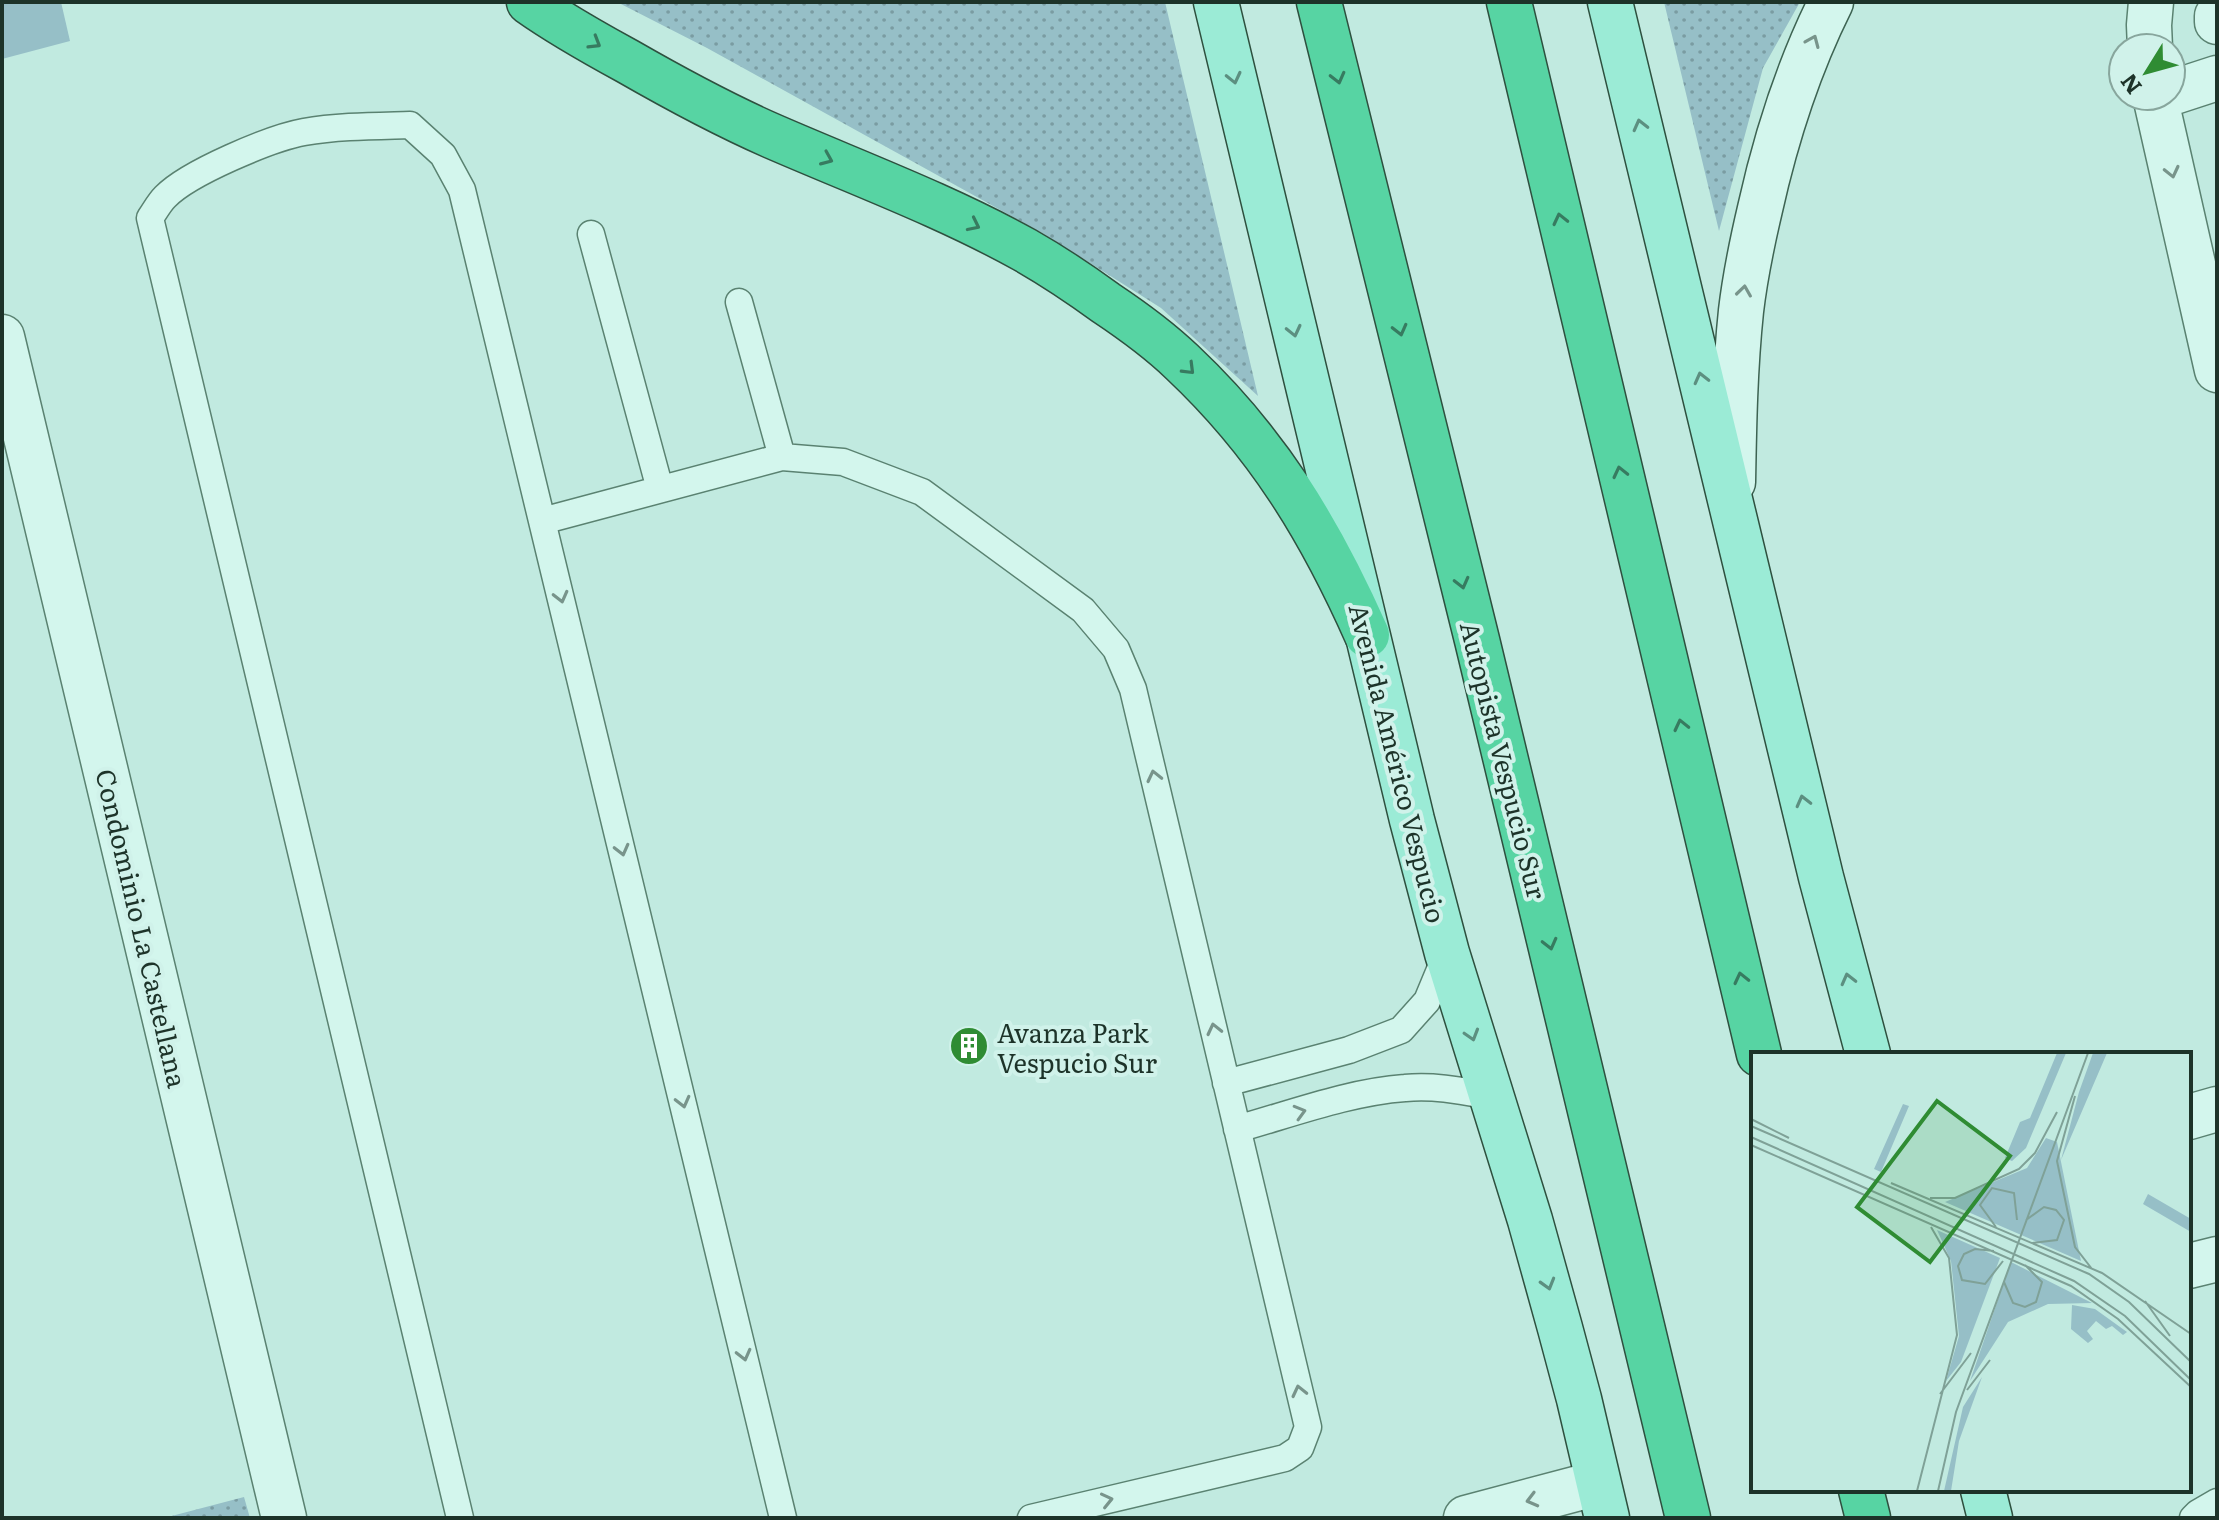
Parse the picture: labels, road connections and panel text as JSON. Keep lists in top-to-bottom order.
{
  "streets": {
    "highway": ["Autopista Vespucio Sur"],
    "main road": ["Avenida Américo Vespucio"],
    "street": ["Condominio La Castellana"]
  },
  "places": {
    "building": ["Avanza Park Vespucio Sur"]
  },
  "north": "bottom left"
}
